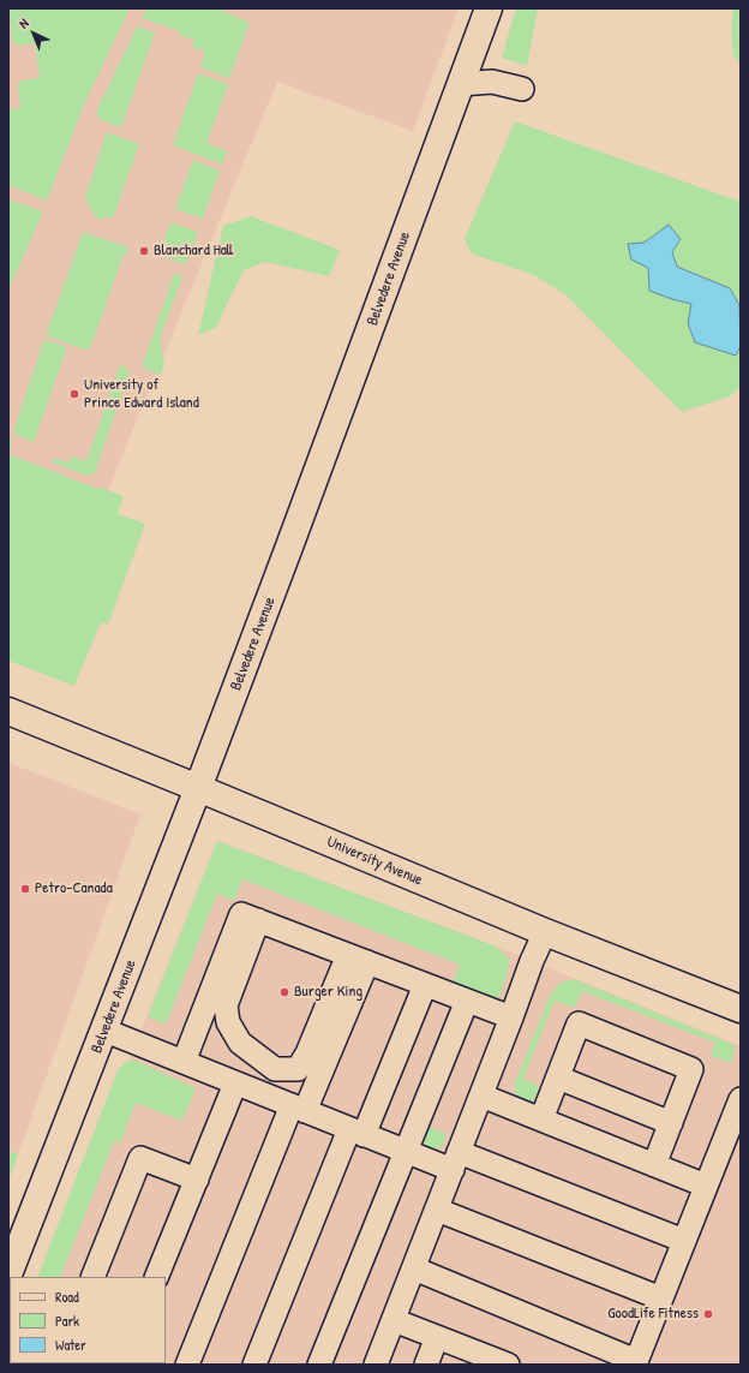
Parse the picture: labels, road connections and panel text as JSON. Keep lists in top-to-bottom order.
{
  "streets": {
    "main road": ["Belvedere Avenue", "University Avenue"]
  },
  "crossings": [
    ["Belvedere Avenue", "University Avenue"]
  ],
  "places": [
    "Blanchard Hall",
    "University of Prince Edward Island",
    "Petro-Canada",
    "Burger King",
    "GoodLife Fitness"
  ],
  "legend": ["Road", "Park", "Water"],
  "north": "top left"
}
